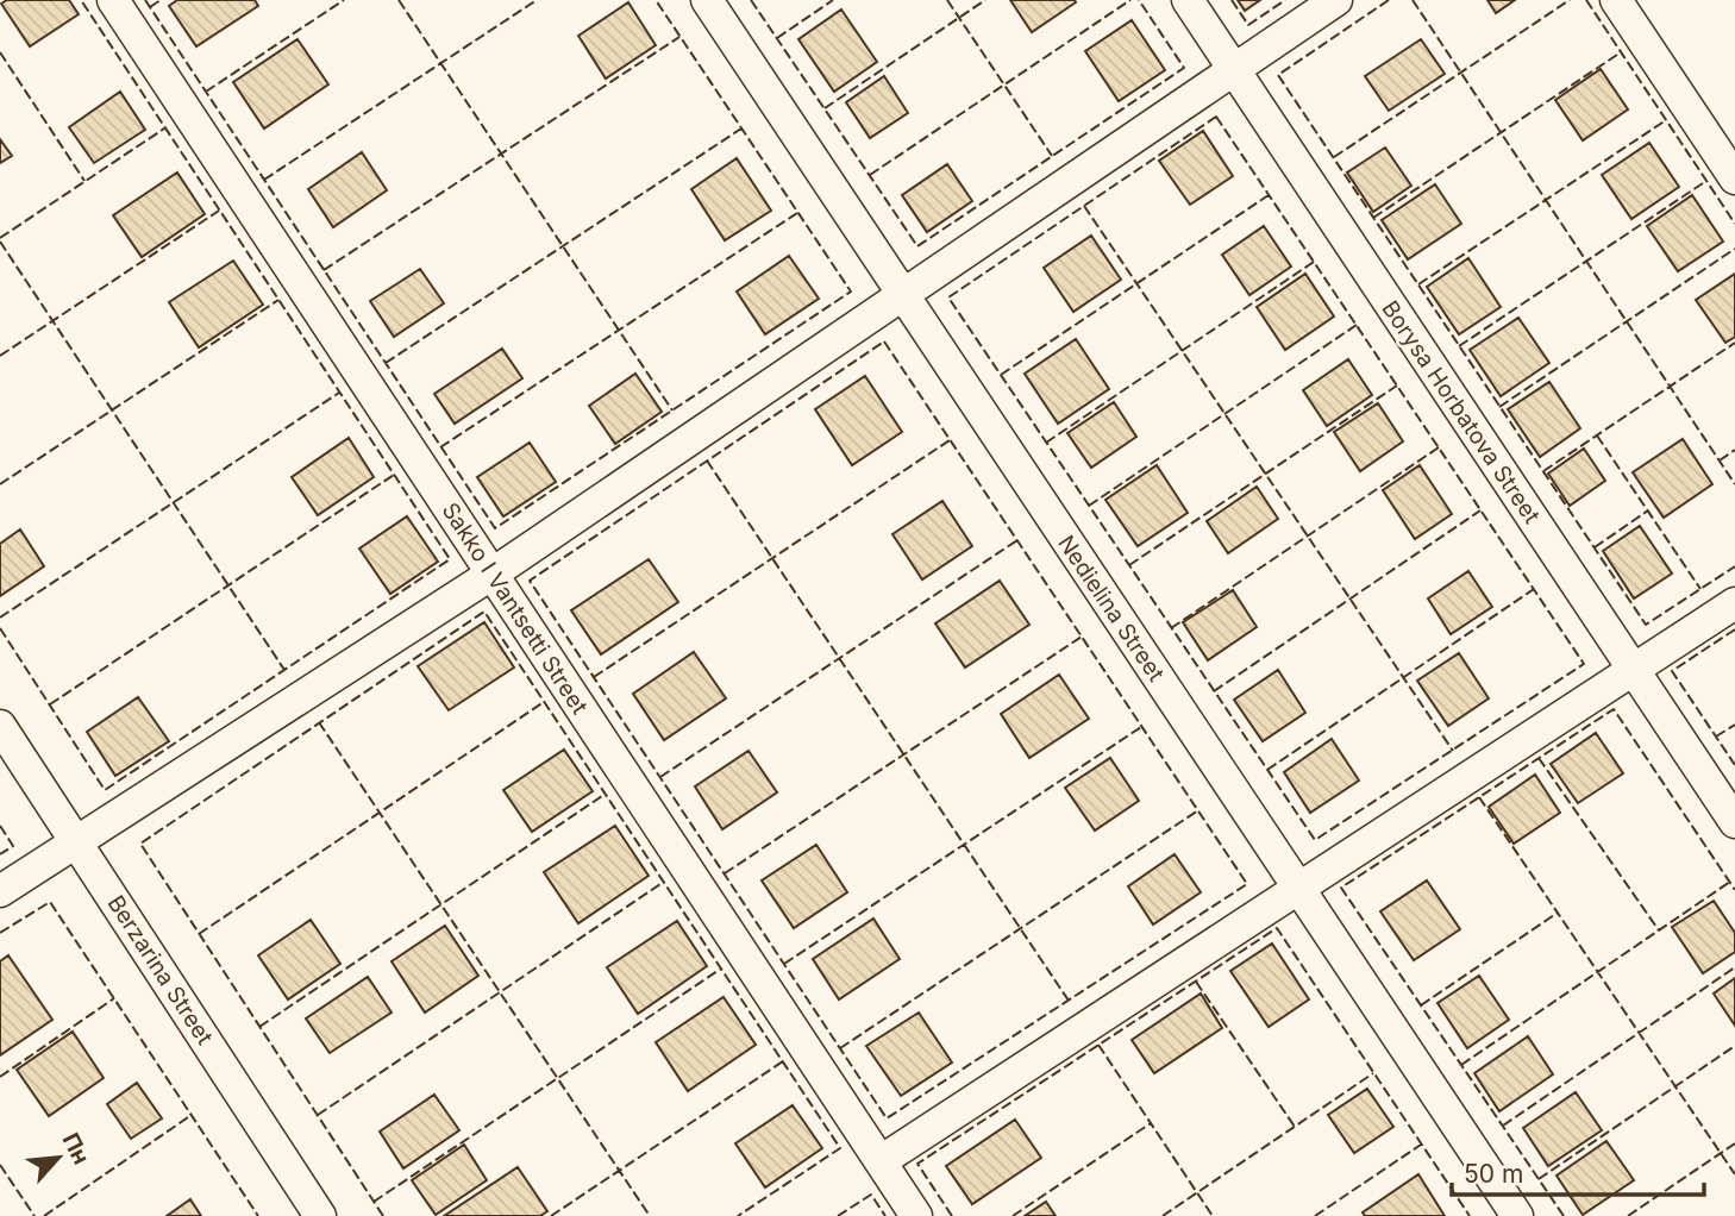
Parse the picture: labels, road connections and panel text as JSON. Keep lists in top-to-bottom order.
{
  "streets": {
    "street": [
      "Borysa Horbatova Street",
      "Sakko I Vantsetti Street",
      "Nedielina Street",
      "Berzarina Street"
    ]
  },
  "scale_bar": "50 m",
  "north": "top right"
}
